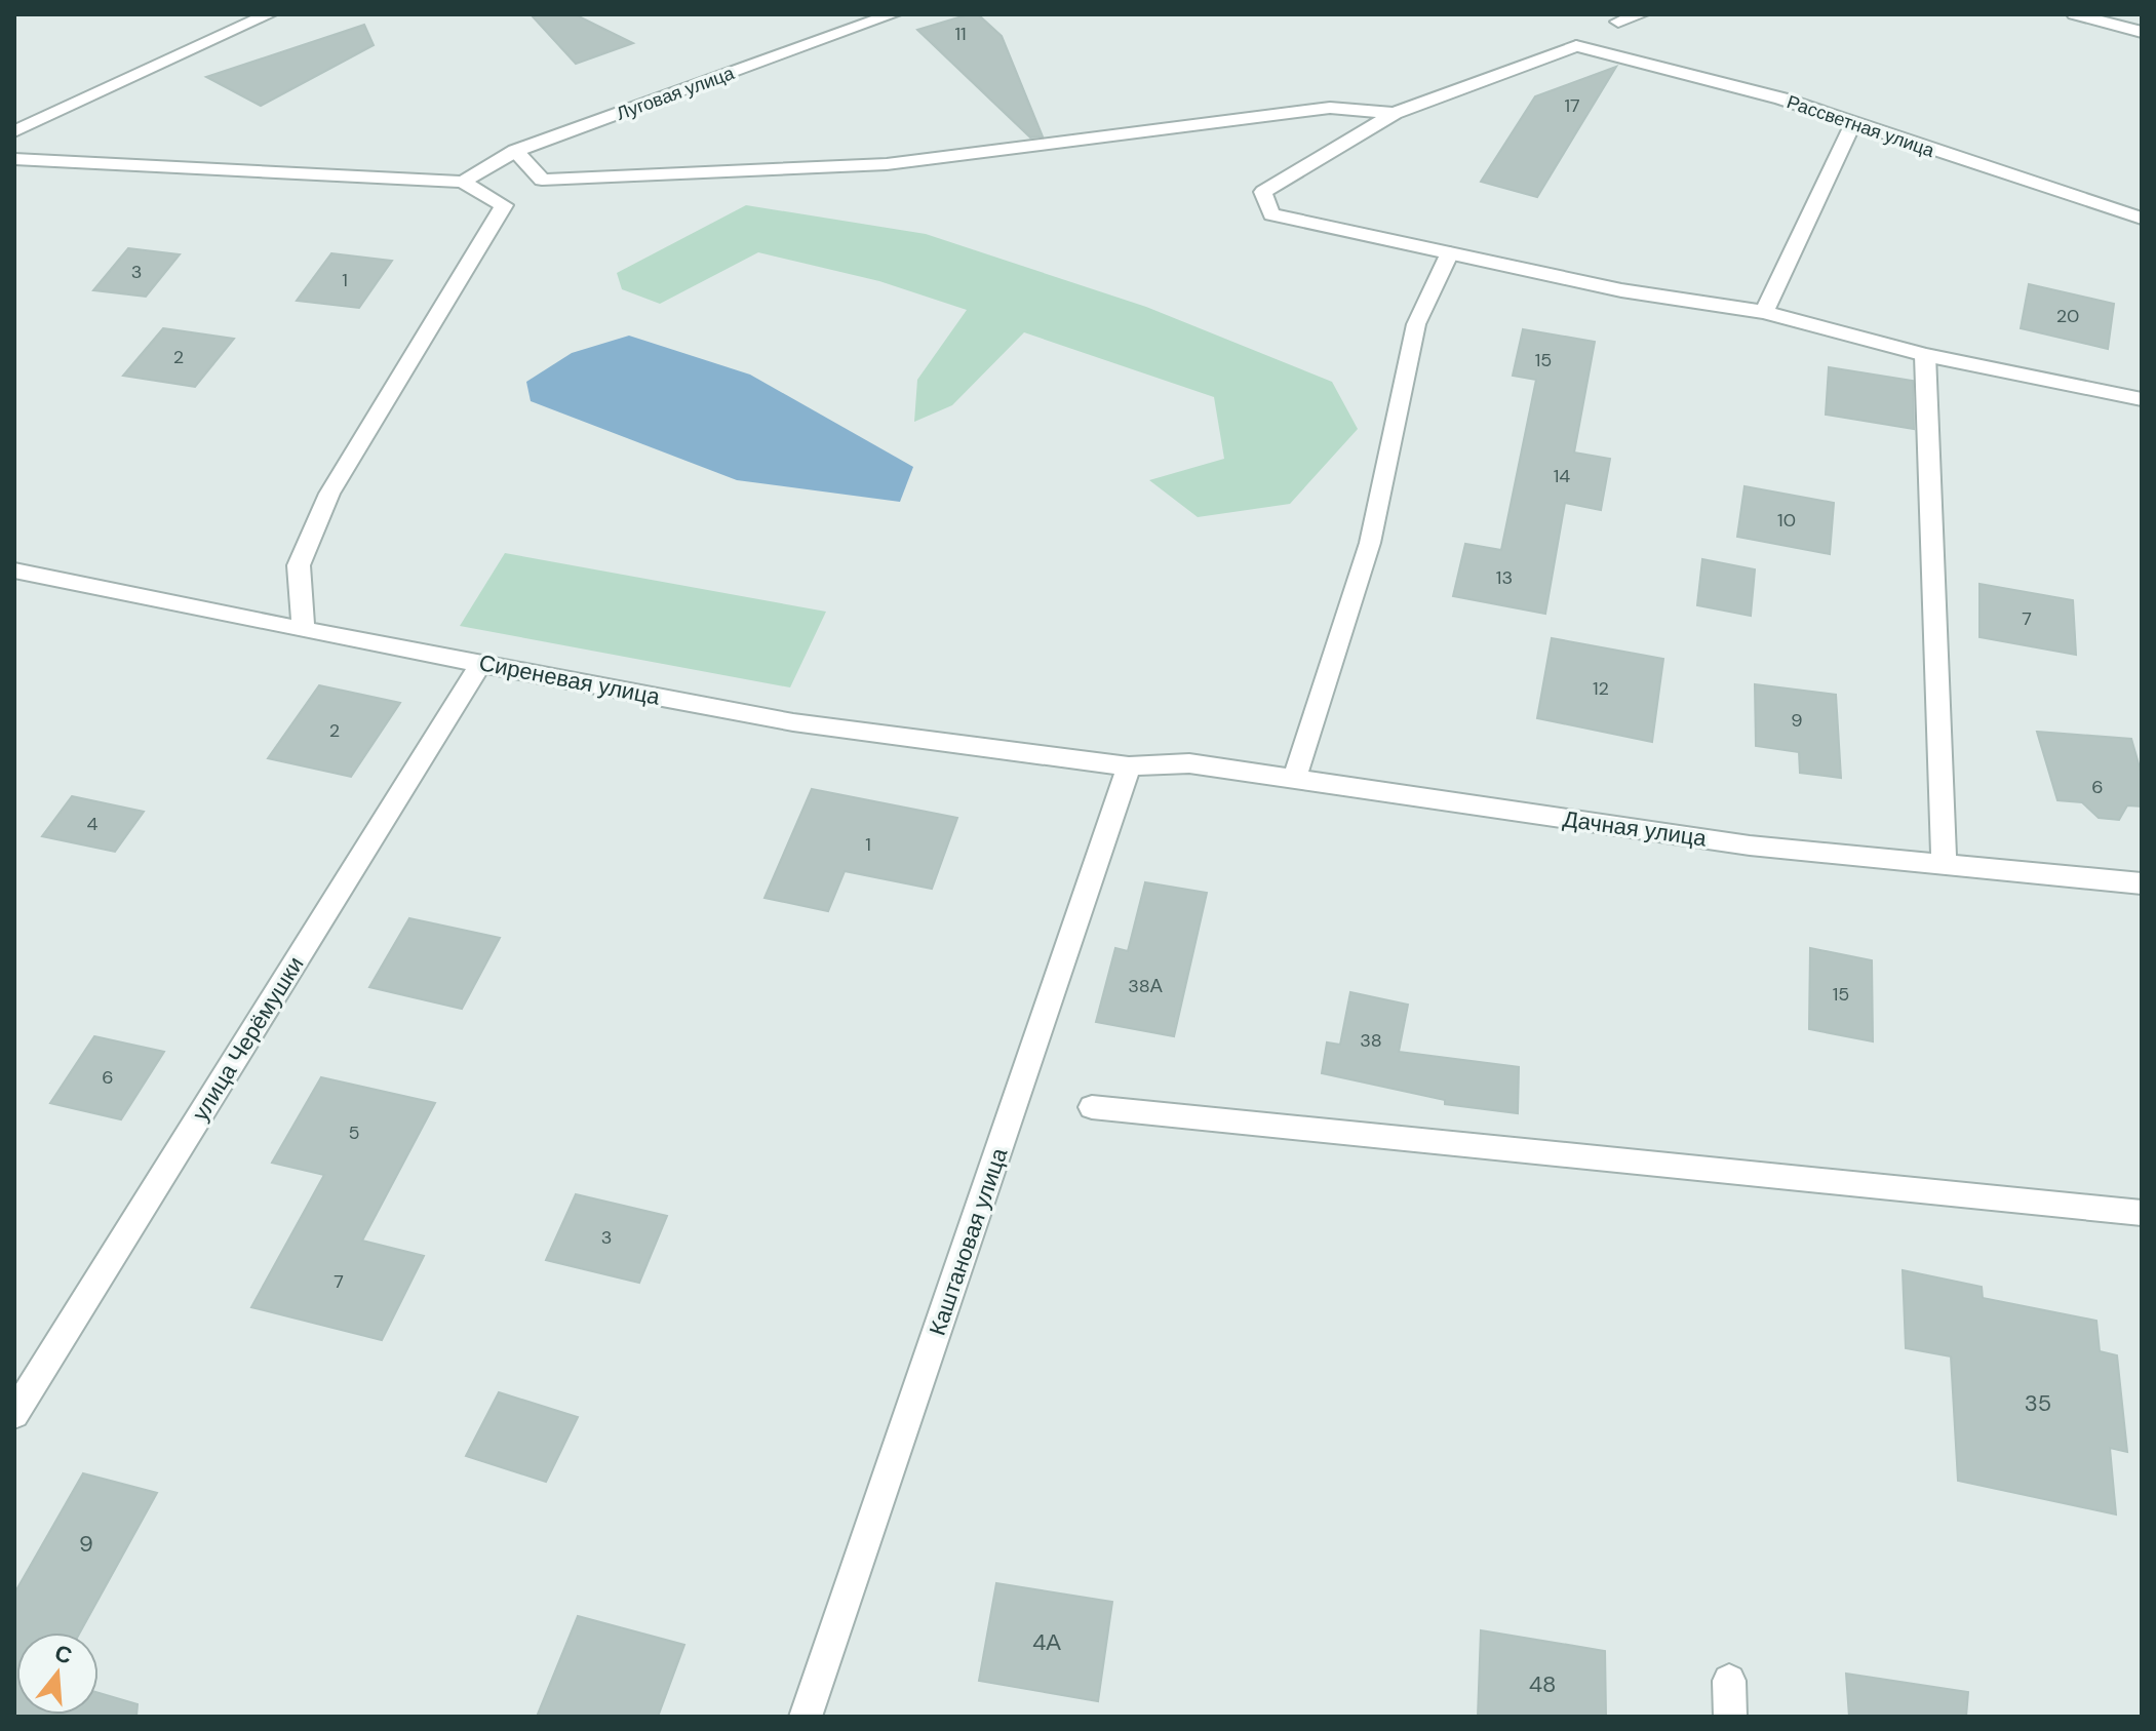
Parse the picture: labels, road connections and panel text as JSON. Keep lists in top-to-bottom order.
{
  "streets": {
    "street": [
      "Луговая улица",
      "Рассветная улица",
      "Сиреневая улица",
      "Дачная улица",
      "улица Черёмушки",
      "Каштановая улица"
    ]
  },
  "crossings": [
    ["Сиреневая улица", "Дачная улица"],
    ["Сиреневая улица", "улица Черёмушки"],
    ["Сиреневая улица", "Каштановая улица"],
    ["Дачная улица", "Каштановая улица"]
  ],
  "house_numbers": [
    "11",
    "17",
    "3",
    "1",
    "20",
    "2",
    "15",
    "14",
    "10",
    "13",
    "7",
    "12",
    "9",
    "2",
    "6",
    "4",
    "1",
    "38А",
    "15",
    "38",
    "6",
    "5",
    "3",
    "7",
    "35",
    "9",
    "4А",
    "48"
  ],
  "north": "top"
}
